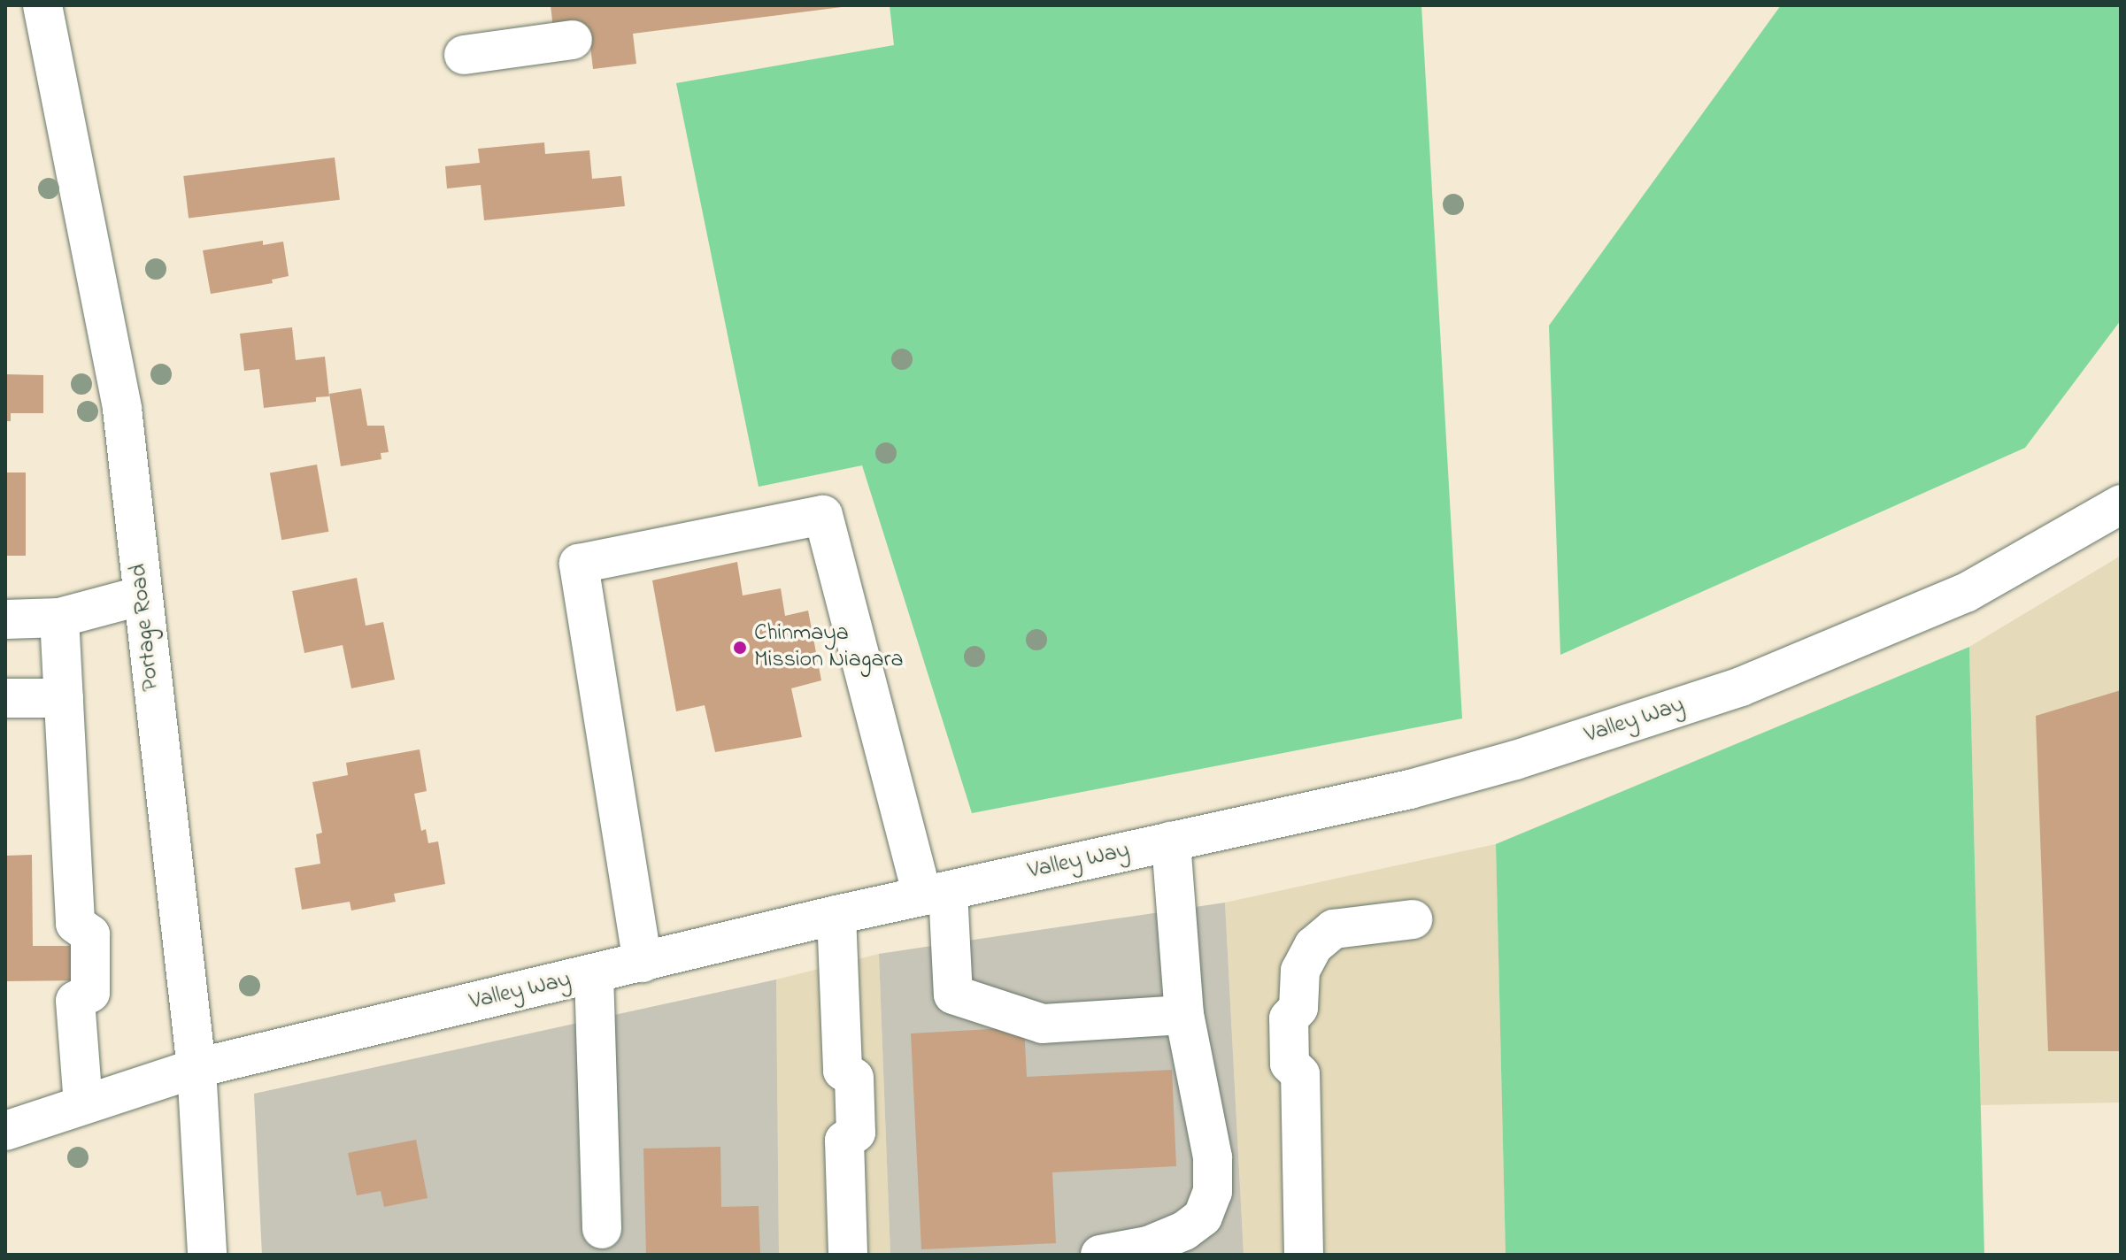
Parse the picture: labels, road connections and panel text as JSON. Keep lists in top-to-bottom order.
{
  "streets": {
    "street": ["Portage Road", "Valley Way"]
  },
  "crossings": [
    ["Portage Road", "Valley Way"]
  ],
  "places": ["Chinmaya Mission Niagara"]
}
